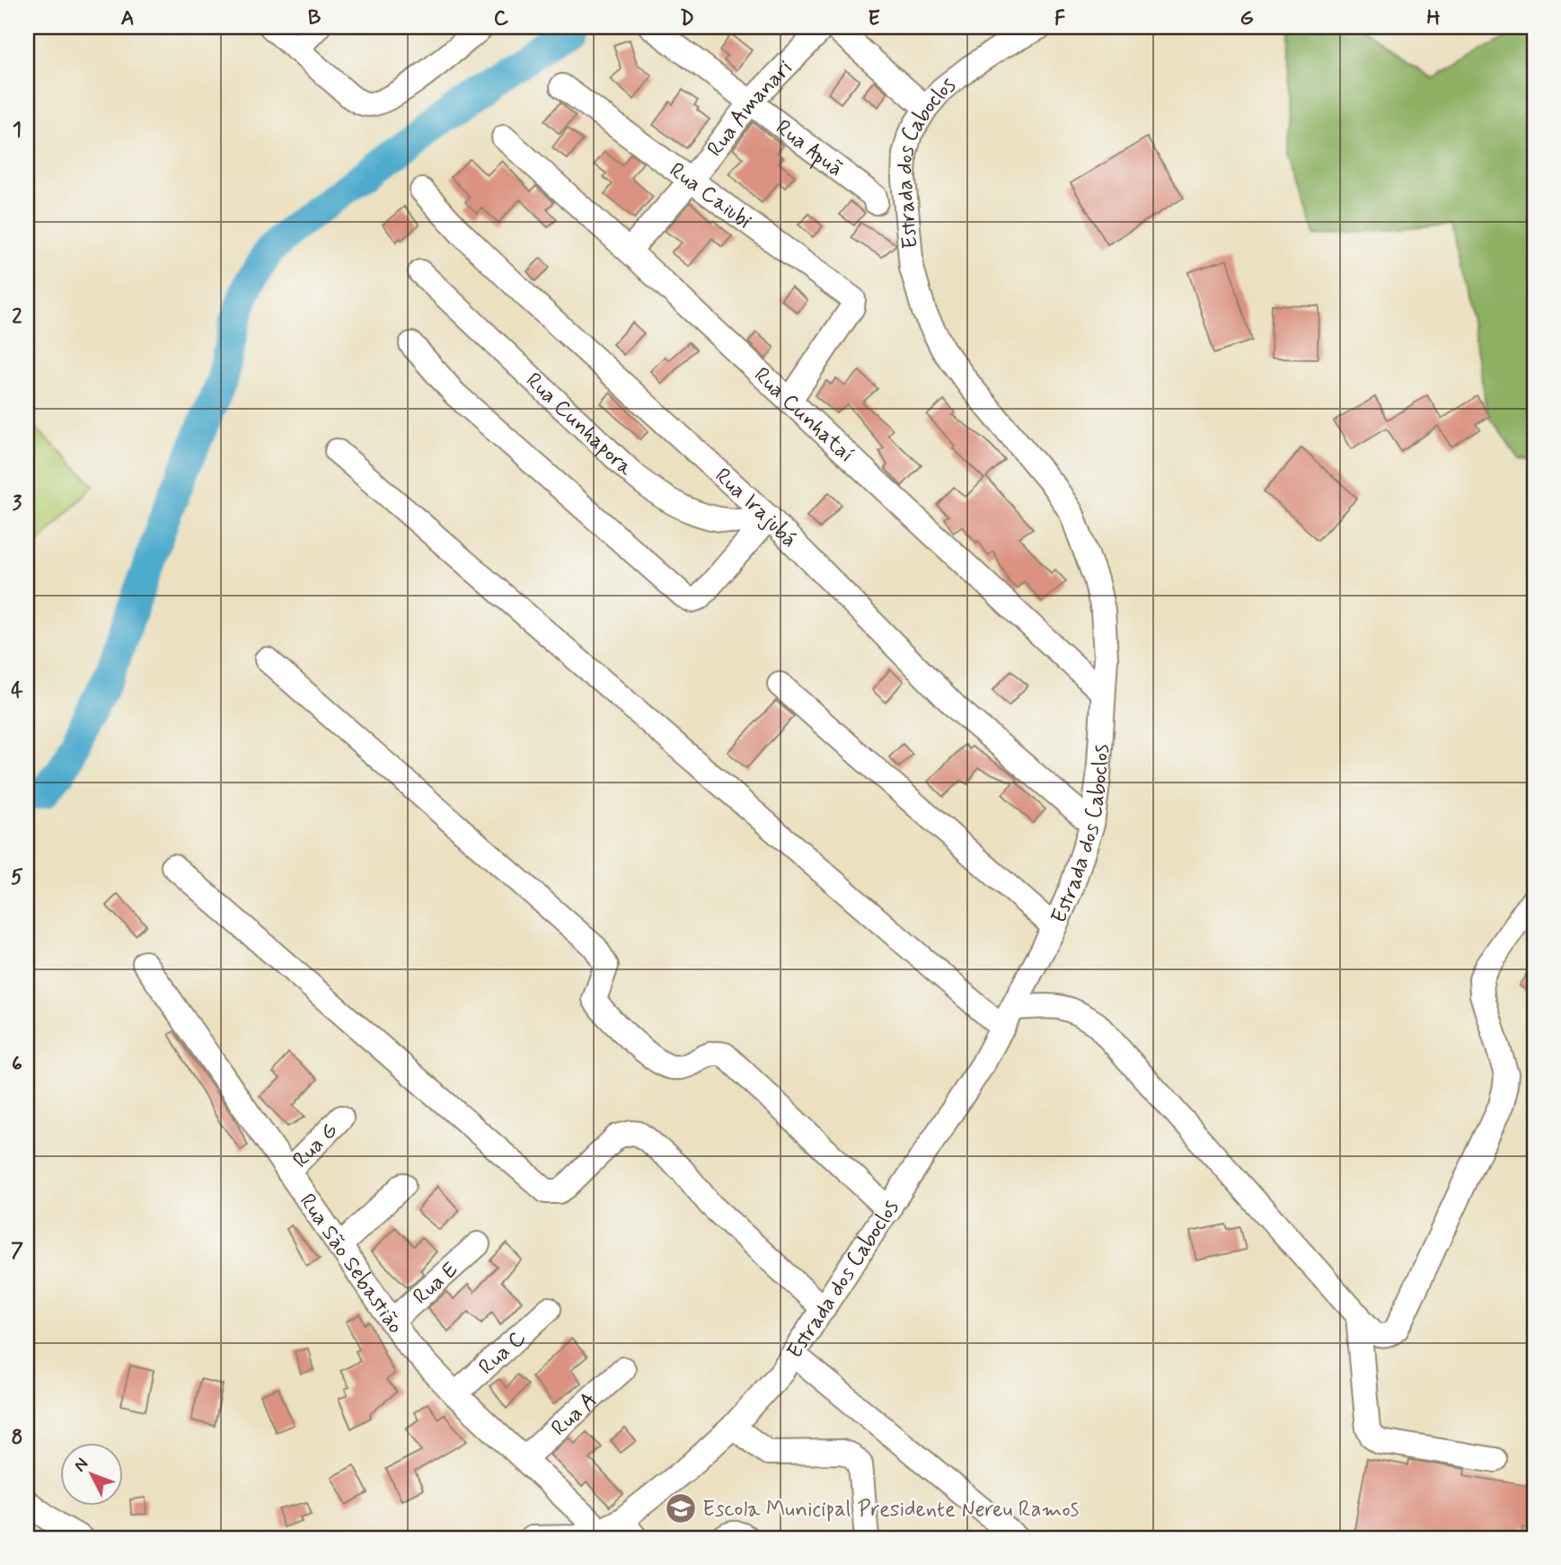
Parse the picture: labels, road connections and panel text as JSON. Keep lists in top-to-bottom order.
{
  "streets": {
    "street": [
      "Rua Amanari",
      "Rua Apuã",
      "Estrada dos Caboclos",
      "Rua Caiubi",
      "Rua Cunhataí",
      "Rua Cunhapora",
      "Rua Irajubá",
      "Rua G",
      "Rua São Sebastião",
      "Rua E",
      "Rua C",
      "Rua A"
    ]
  },
  "crossings": [
    ["Rua Amanari", "Rua Apuã"],
    ["Rua Amanari", "Rua Caiubi"],
    ["Rua Amanari", "Rua Cunhataí"],
    ["Estrada dos Caboclos", "Rua Cunhataí"],
    ["Estrada dos Caboclos", "Rua Irajubá"],
    ["Estrada dos Caboclos", "Rua São Sebastião"],
    ["Rua Caiubi", "Rua Cunhataí"],
    ["Rua Cunhapora", "Rua Irajubá"],
    ["Rua G", "Rua São Sebastião"],
    ["Rua São Sebastião", "Rua E"],
    ["Rua São Sebastião", "Rua C"],
    ["Rua São Sebastião", "Rua A"]
  ],
  "places": {
    "school or university": ["Escola Municipal Presidente Nereu Ramos"]
  },
  "north": "top left",
  "grid": {
    "columns": [
      "A",
      "B",
      "C",
      "D",
      "E",
      "F",
      "G",
      "H"
    ],
    "rows": [
      "1",
      "2",
      "3",
      "4",
      "5",
      "6",
      "7",
      "8"
    ]
  }
}
